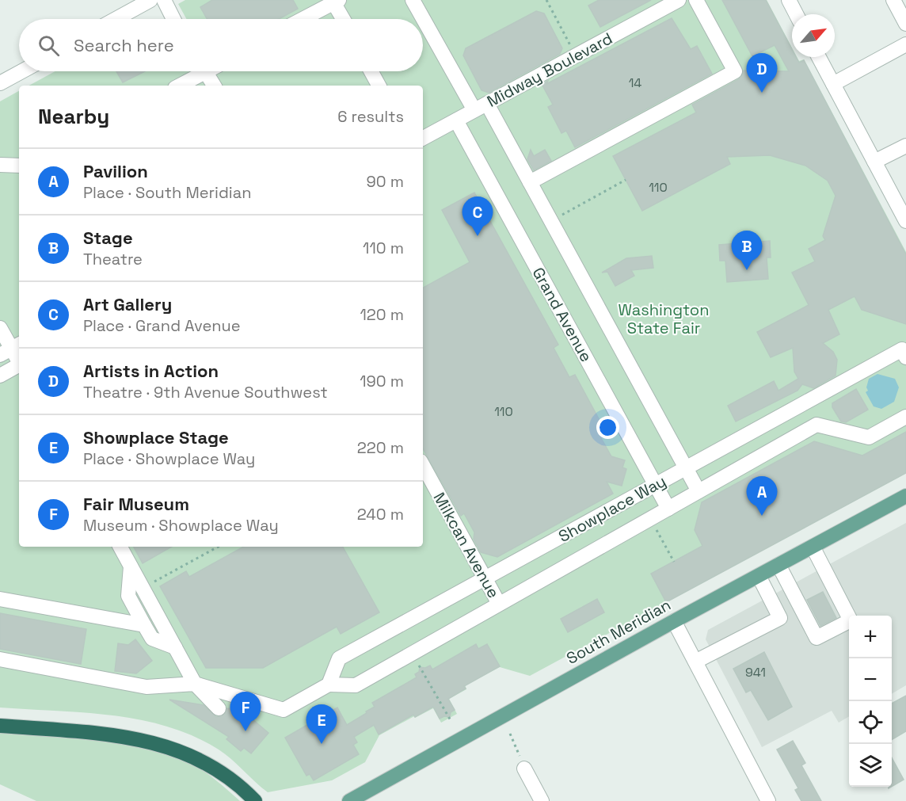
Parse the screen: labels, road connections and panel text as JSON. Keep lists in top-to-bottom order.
{
  "streets": {
    "main road": ["South Meridian"],
    "street": [
      "Midway Boulevard",
      "Grand Avenue",
      "Showplace Way",
      "Milkcan Avenue"
    ]
  },
  "crossings": [
    ["Midway Boulevard", "Grand Avenue"],
    ["Grand Avenue", "Showplace Way"],
    ["Showplace Way", "Milkcan Avenue"]
  ],
  "parks": ["Washington State Fair"],
  "house_numbers": [
    "14",
    "110",
    "110",
    "941"
  ],
  "north": "top right",
  "page": {
    "search": "Search here",
    "pins": [
      "D",
      "C",
      "B",
      "A",
      "F",
      "E"
    ],
    "heading": ["Nearby", "6 results"],
    "list": [
      {
        "mark": "A",
        "name": "Pavilion",
        "note": "Place · South Meridian",
        "value": "90 m"
      },
      {
        "mark": "B",
        "name": "Stage",
        "note": "Theatre",
        "value": "110 m"
      },
      {
        "mark": "C",
        "name": "Art Gallery",
        "note": "Place · Grand Avenue",
        "value": "120 m"
      },
      {
        "mark": "D",
        "name": "Artists in Action",
        "note": "Theatre · 9th Avenue Southwest",
        "value": "190 m"
      },
      {
        "mark": "E",
        "name": "Showplace Stage",
        "note": "Place · Showplace Way",
        "value": "220 m"
      },
      {
        "mark": "F",
        "name": "Fair Museum",
        "note": "Museum · Showplace Way",
        "value": "240 m"
      }
    ],
    "map_buttons": ["+", "−"]
  }
}
